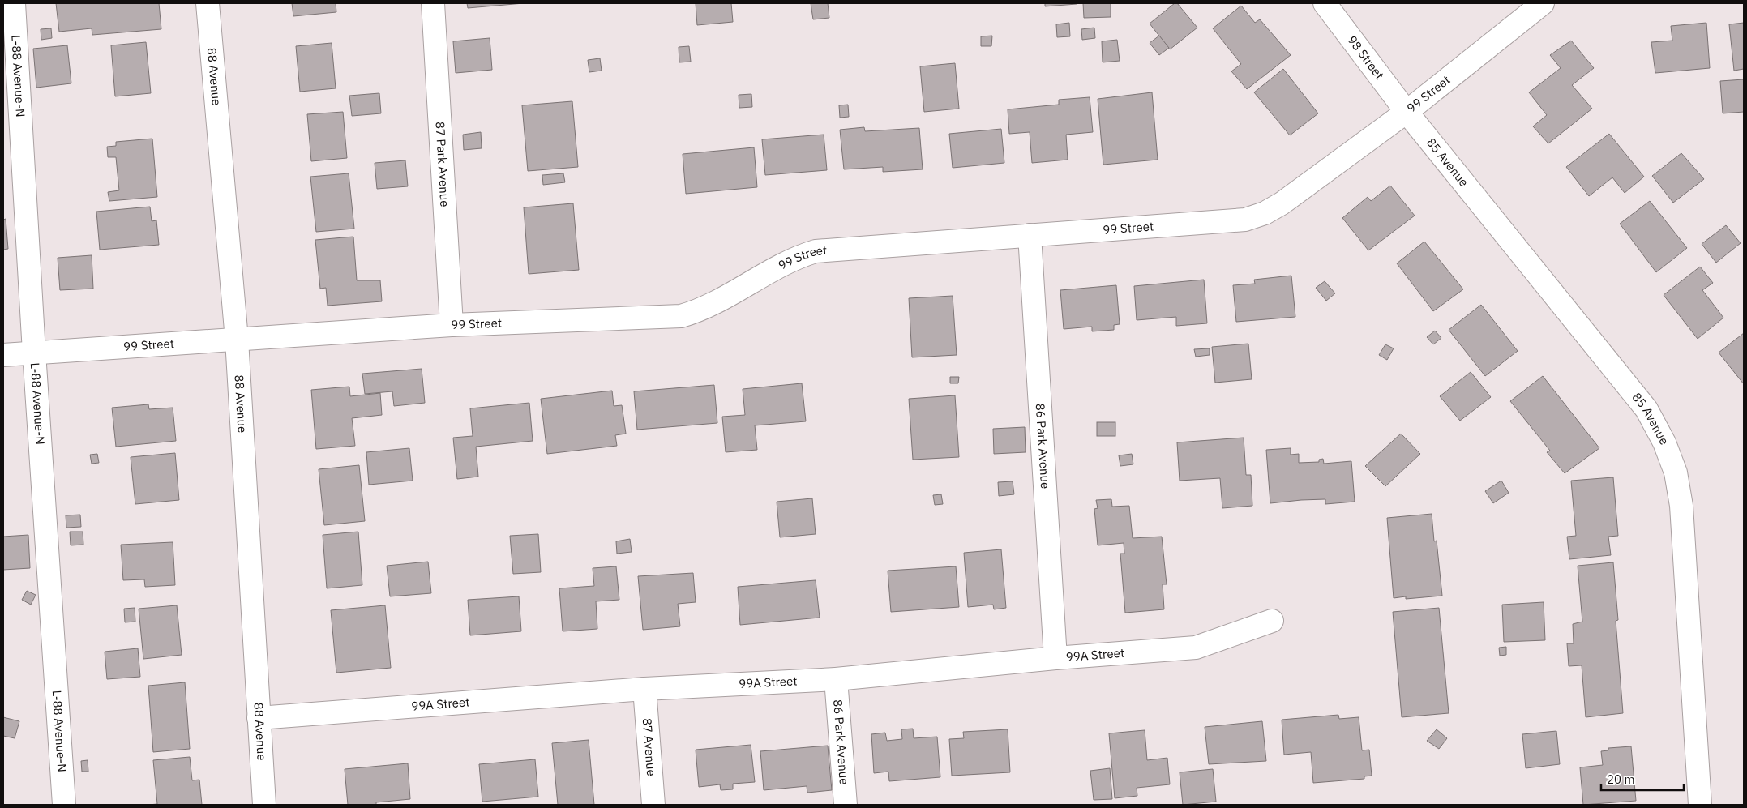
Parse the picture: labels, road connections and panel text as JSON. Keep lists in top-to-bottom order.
{
  "streets": {
    "street": [
      "98 Street",
      "L-88 Avenue-N",
      "88 Avenue",
      "99 Street",
      "85 Avenue",
      "87 Park Avenue",
      "86 Park Avenue",
      "99A Street",
      "87 Avenue"
    ]
  },
  "crossings": [
    ["98 Street", "99 Street"],
    ["98 Street", "85 Avenue"],
    ["L-88 Avenue-N", "99 Street"],
    ["88 Avenue", "99 Street"],
    ["88 Avenue", "99A Street"],
    ["99 Street", "85 Avenue"],
    ["99 Street", "87 Park Avenue"],
    ["99 Street", "86 Park Avenue"],
    ["86 Park Avenue", "99A Street"],
    ["99A Street", "87 Avenue"]
  ],
  "scale_bar": "20 m"
}
